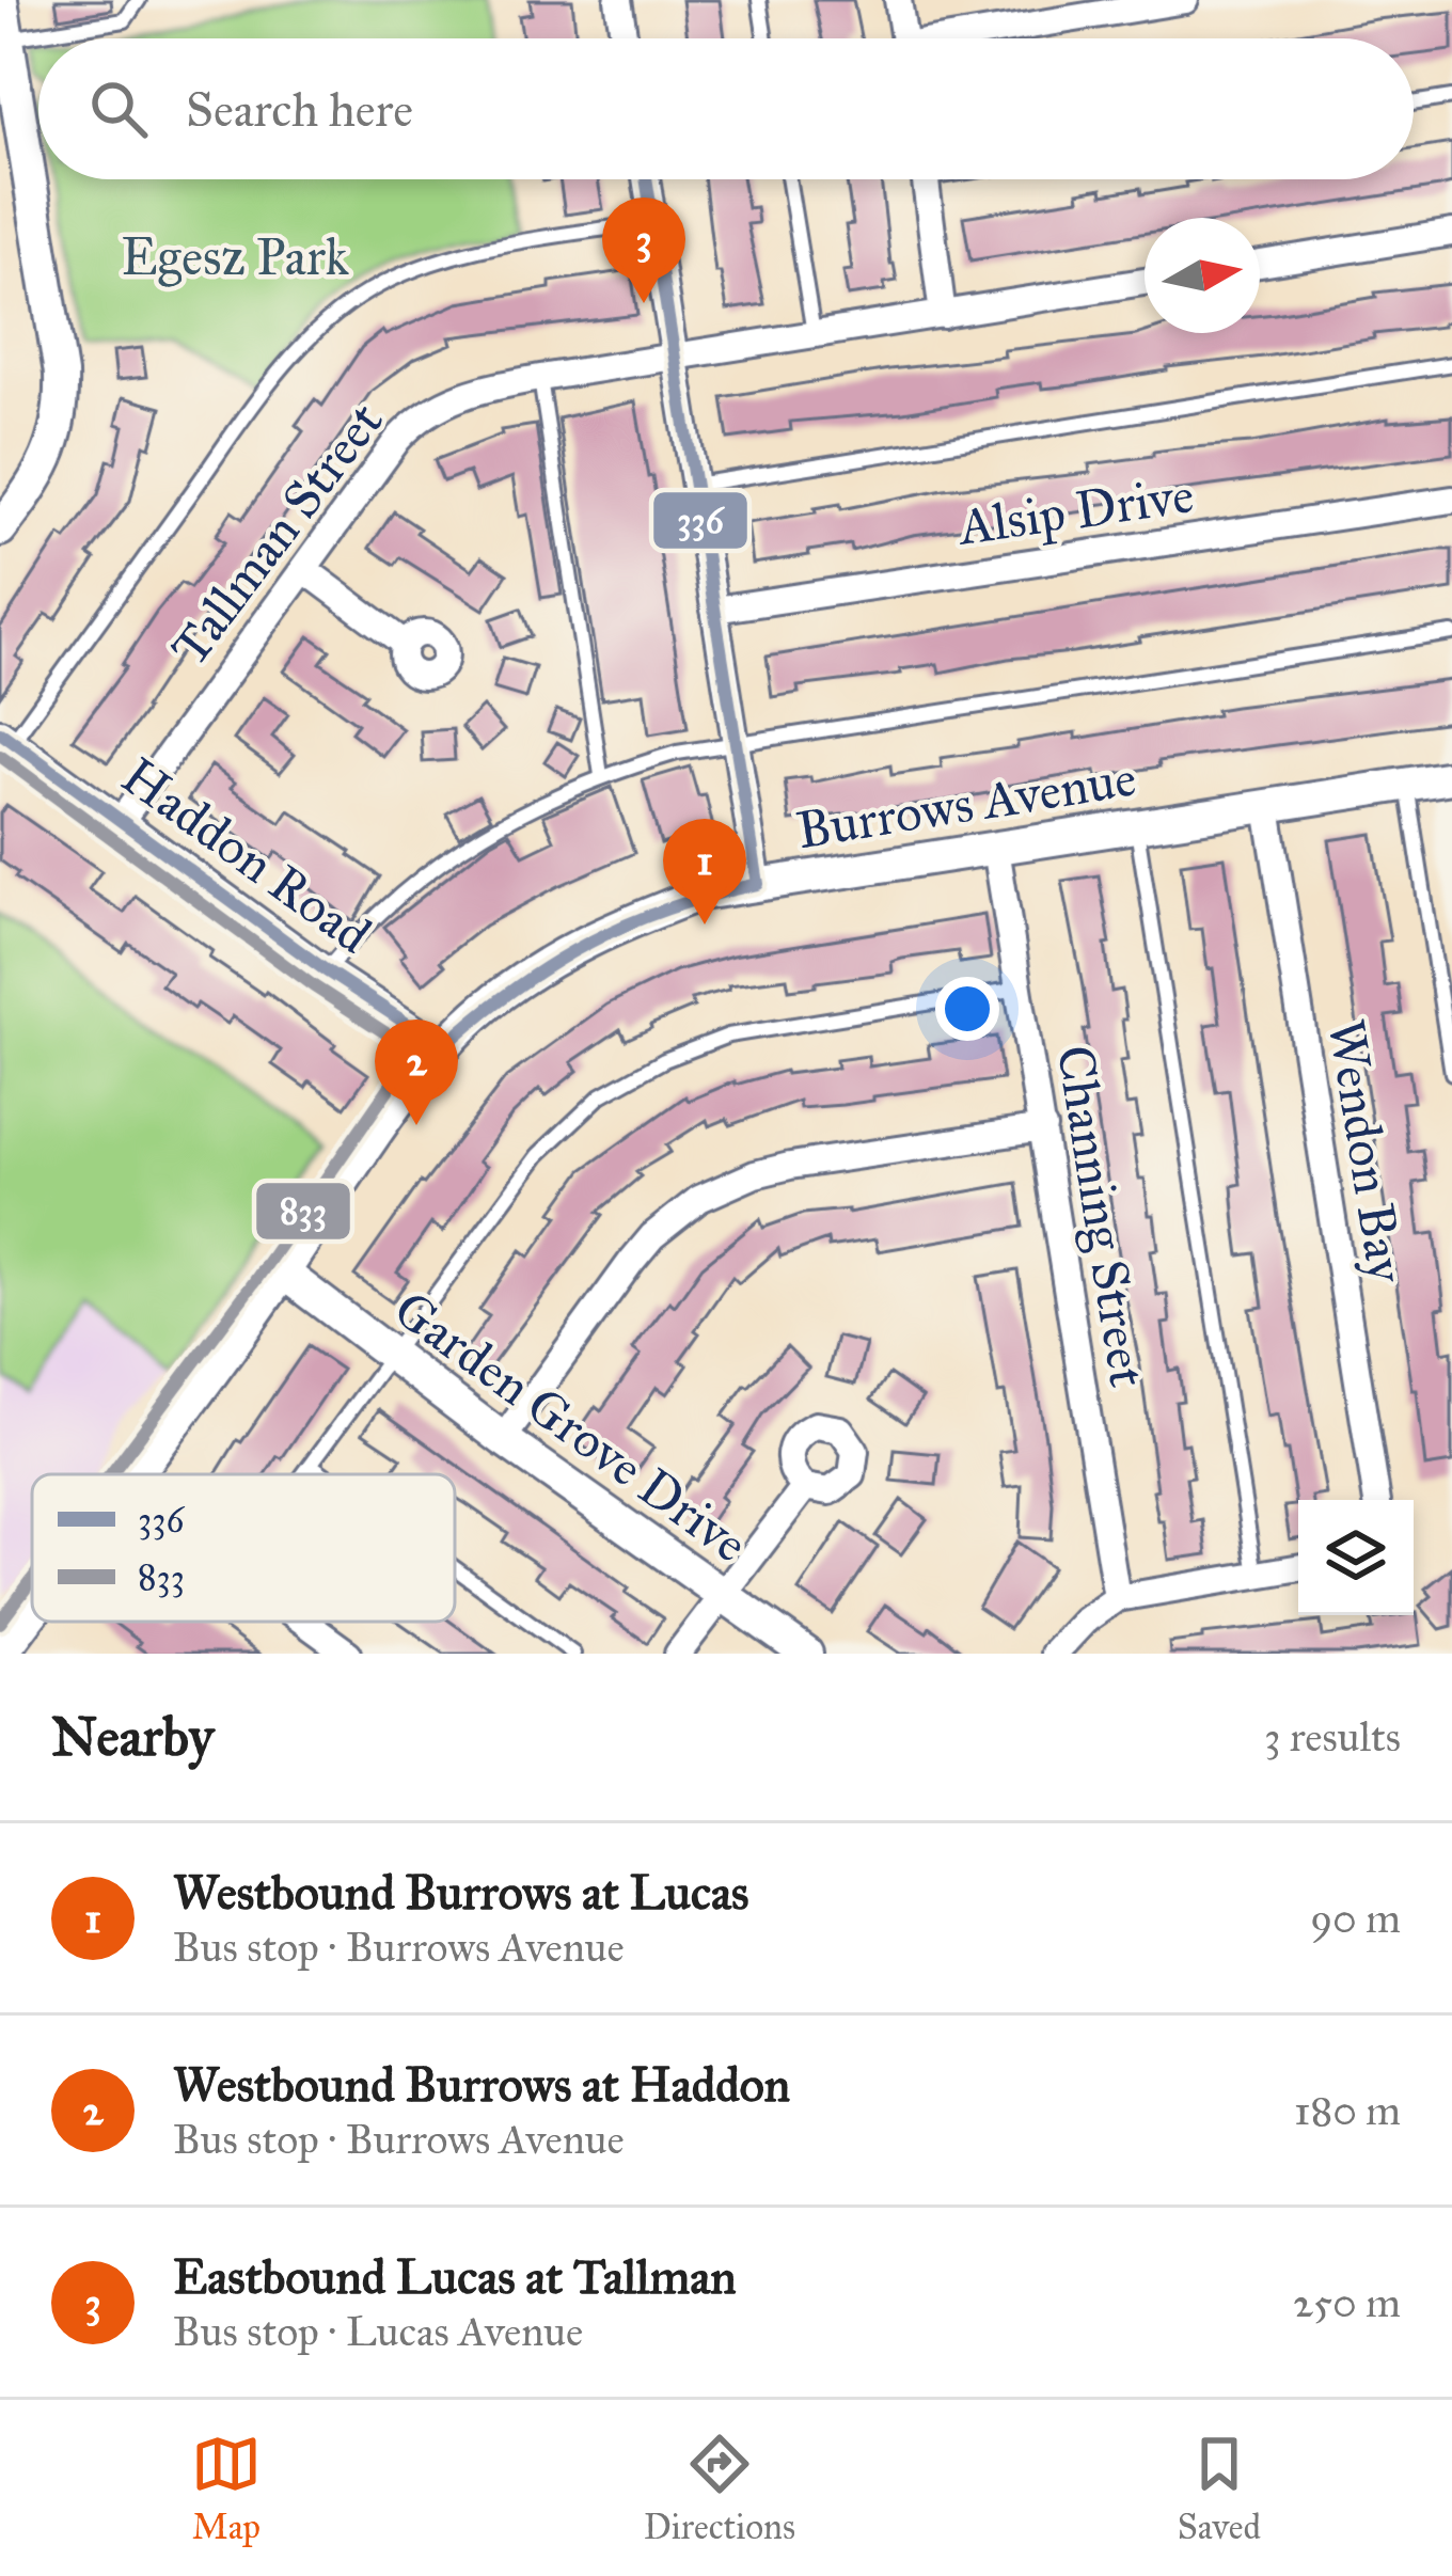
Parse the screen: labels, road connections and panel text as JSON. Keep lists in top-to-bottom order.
{
  "streets": {
    "street": [
      "Alsip Drive",
      "Tallman Street",
      "Burrows Avenue",
      "Haddon Road",
      "Wendon Bay",
      "Channing Street",
      "Garden Grove Drive"
    ]
  },
  "crossings": [
    ["Tallman Street", "Haddon Road"],
    ["Burrows Avenue", "Haddon Road"],
    ["Burrows Avenue", "Wendon Bay"],
    ["Burrows Avenue", "Channing Street"],
    ["Burrows Avenue", "Garden Grove Drive"]
  ],
  "parks": ["Egesz Park"],
  "lines": ["transit line 336", "transit line 833"],
  "legend": ["336", "833"],
  "north": "right",
  "page": {
    "search": "Search here",
    "pins": ["3", "1", "2"],
    "heading": ["Nearby", "3 results"],
    "list": [
      {
        "mark": "1",
        "name": "Westbound Burrows at Lucas",
        "note": "Bus stop · Burrows Avenue",
        "value": "90 m"
      },
      {
        "mark": "2",
        "name": "Westbound Burrows at Haddon",
        "note": "Bus stop · Burrows Avenue",
        "value": "180 m"
      },
      {
        "mark": "3",
        "name": "Eastbound Lucas at Tallman",
        "note": "Bus stop · Lucas Avenue",
        "value": "250 m"
      }
    ],
    "nav": ["Map", "Directions", "Saved"]
  }
}
